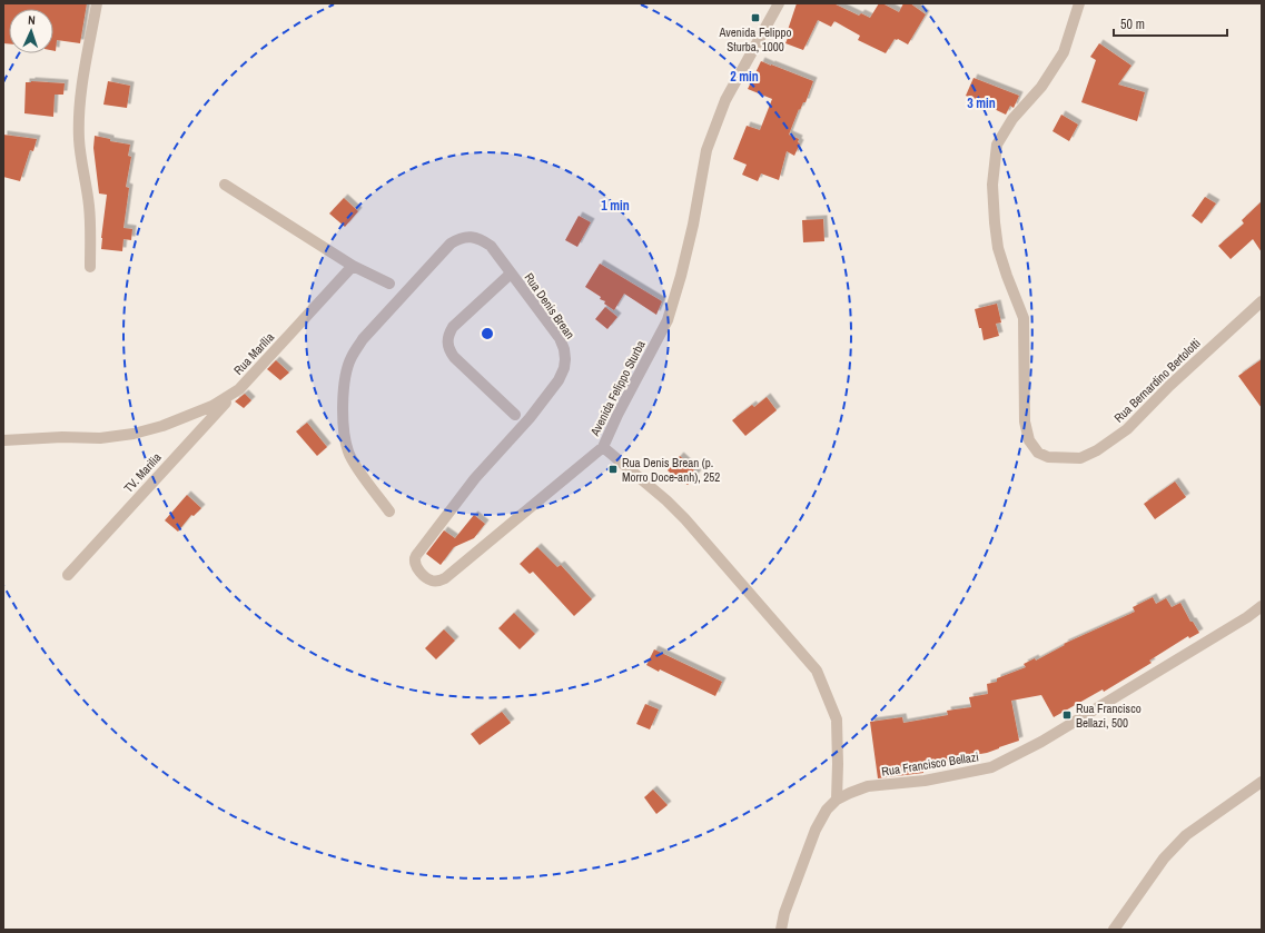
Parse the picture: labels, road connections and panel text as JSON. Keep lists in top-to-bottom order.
{
  "streets": {
    "street": [
      "Rua Denis Brean",
      "Rua Marília",
      "Rua Bernardino Bertolotti",
      "Avenida Felippo Sturba",
      "TV. Marilia",
      "Rua Francisco Bellazi"
    ]
  },
  "crossings": [
    ["Rua Denis Brean", "Avenida Felippo Sturba"],
    ["Rua Marília", "TV. Marilia"],
    ["Avenida Felippo Sturba", "Rua Francisco Bellazi"]
  ],
  "places": {
    "transit": ["Avenida Felippo Sturba, 1000", "Rua Denis Brean (p. Morro Doce-anh), 252", "Rua Francisco Bellazi, 500"]
  },
  "scale_bar": "50 m",
  "north": "top",
  "rings": ["2 min", "3 min", "1 min"]
}
